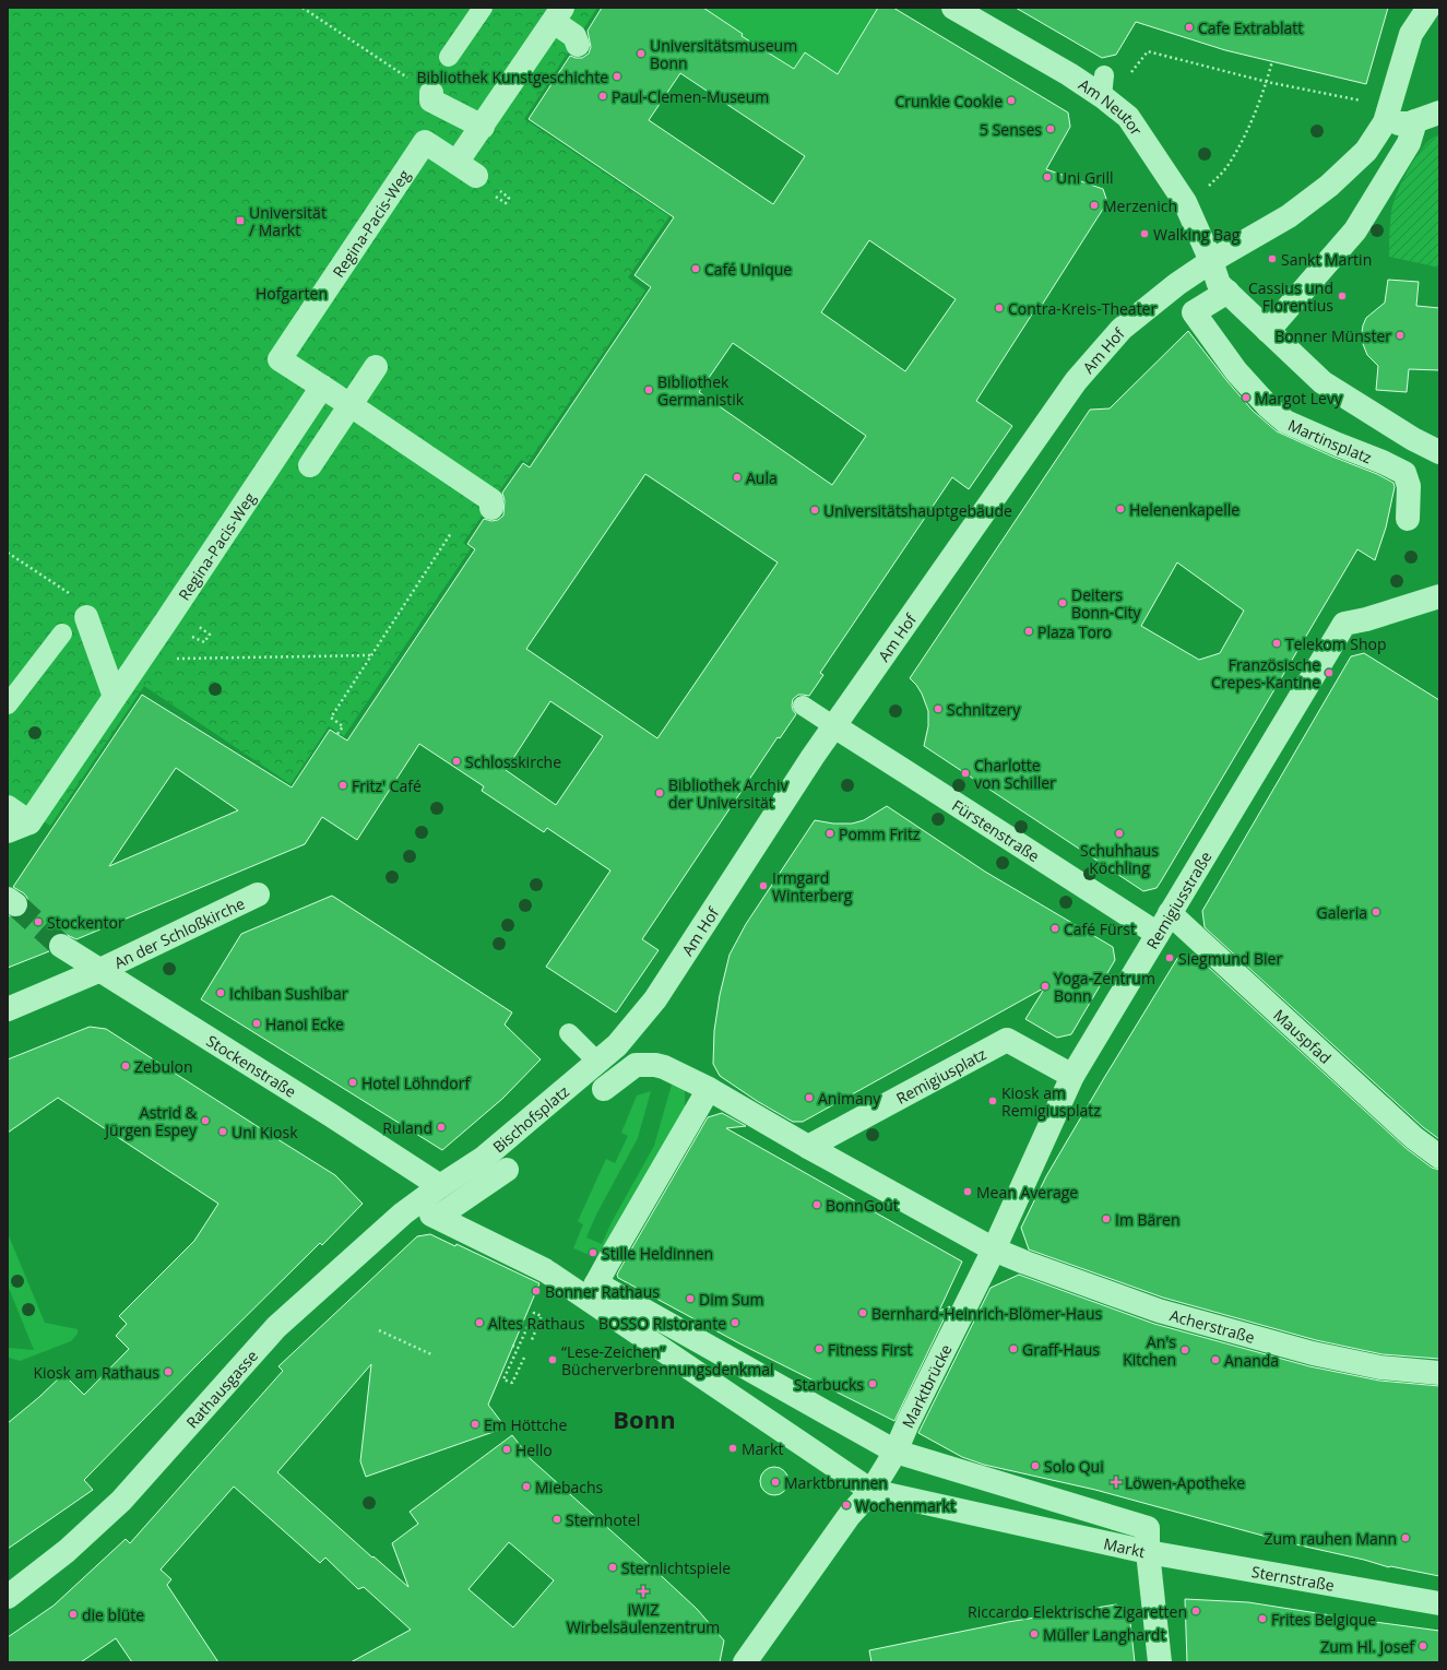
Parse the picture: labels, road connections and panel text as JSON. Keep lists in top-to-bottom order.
{
  "streets": {
    "street": [
      "Am Neutor",
      "Regina-Pacis-Weg",
      "Am Hof",
      "Martinsplatz",
      "Fürstenstraße",
      "Remigiusstraße",
      "An der Schloßkirche",
      "Mauspfad",
      "Stockenstraße",
      "Remigiusplatz",
      "Bischofsplatz",
      "Acherstraße",
      "Marktbrücke",
      "Rathausgasse",
      "Markt",
      "Sternstraße"
    ]
  },
  "crossings": [
    ["Am Neutor", "Am Hof"],
    ["Am Hof", "Fürstenstraße"],
    ["Am Hof", "Bischofsplatz"],
    ["Fürstenstraße", "Remigiusstraße"],
    ["Remigiusstraße", "Mauspfad"],
    ["Remigiusstraße", "Remigiusplatz"],
    ["Remigiusstraße", "Acherstraße"],
    ["Remigiusstraße", "Marktbrücke"],
    ["An der Schloßkirche", "Stockenstraße"],
    ["Stockenstraße", "Bischofsplatz"],
    ["Stockenstraße", "Rathausgasse"],
    ["Bischofsplatz", "Rathausgasse"],
    ["Bischofsplatz", "Markt"],
    ["Acherstraße", "Marktbrücke"],
    ["Marktbrücke", "Markt"],
    ["Markt", "Sternstraße"]
  ],
  "districts": ["Bonn"],
  "parks": ["Hofgarten"],
  "places": {
    "other": [
      "Cafe Extrablatt",
      "Universitätsmuseum Bonn",
      "Bibliothek Kunstgeschichte",
      "Paul-Clemen-Museum",
      "Crunkie Cookie",
      "5 Senses",
      "Uni Grill",
      "Merzenich",
      "Walking Bag",
      "Sankt Martin",
      "Café Unique",
      "Cassius und Florentius",
      "Contra-Kreis-Theater",
      "Bonner Münster",
      "Bibliothek Germanistik",
      "Margot Levy",
      "Aula",
      "Helenenkapelle",
      "Universitätshauptgebäude",
      "Deiters Bonn-City",
      "Plaza Toro",
      "Telekom Shop",
      "Französische Crepes-Kantine",
      "Schnitzery",
      "Schlosskirche",
      "Charlotte von Schiller",
      "Fritz' Café",
      "Bibliothek Archiv der Universität",
      "Pomm Fritz",
      "Schuhhaus Köchling",
      "Irmgard Winterberg",
      "Galeria",
      "Stockentor",
      "Café Fürst",
      "Siegmund Bier",
      "Yoga-Zentrum Bonn",
      "Ichiban Sushibar",
      "Hanoi Ecke",
      "Zebulon",
      "Hotel Löhndorf",
      "Animany",
      "Kiosk am Remigiusplatz",
      "Astrid & Jürgen Espey",
      "Ruland",
      "Uni Kiosk",
      "Mean Average",
      "BonnGoût",
      "Im Bären",
      "Stille Heldinnen",
      "Bonner Rathaus",
      "Dim Sum",
      "Bernhard-Heinrich-Blömer-Haus",
      "Altes Rathaus",
      "BOSSO Ristorante",
      "Fitness First",
      "Graff-Haus",
      "An's Kitchen",
      "“Lese-Zeichen” Bücherverbrennungsdenkmal",
      "Ananda",
      "Kiosk am Rathaus",
      "Starbucks",
      "Em Höttche",
      "Markt",
      "Hello",
      "Solo Qui",
      "Marktbrunnen",
      "Miebachs",
      "Wochenmarkt",
      "Sternhotel",
      "Zum rauhen Mann",
      "Sternlichtspiele",
      "Riccardo Elektrische Zigaretten",
      "die blüte",
      "Frites Belgique",
      "Müller Langhardt",
      "Zum Hl. Josef"
    ],
    "transit": ["Universität / Markt"],
    "health": ["Löwen-Apotheke", "iWIZ Wirbelsäulenzentrum"]
  }
}
